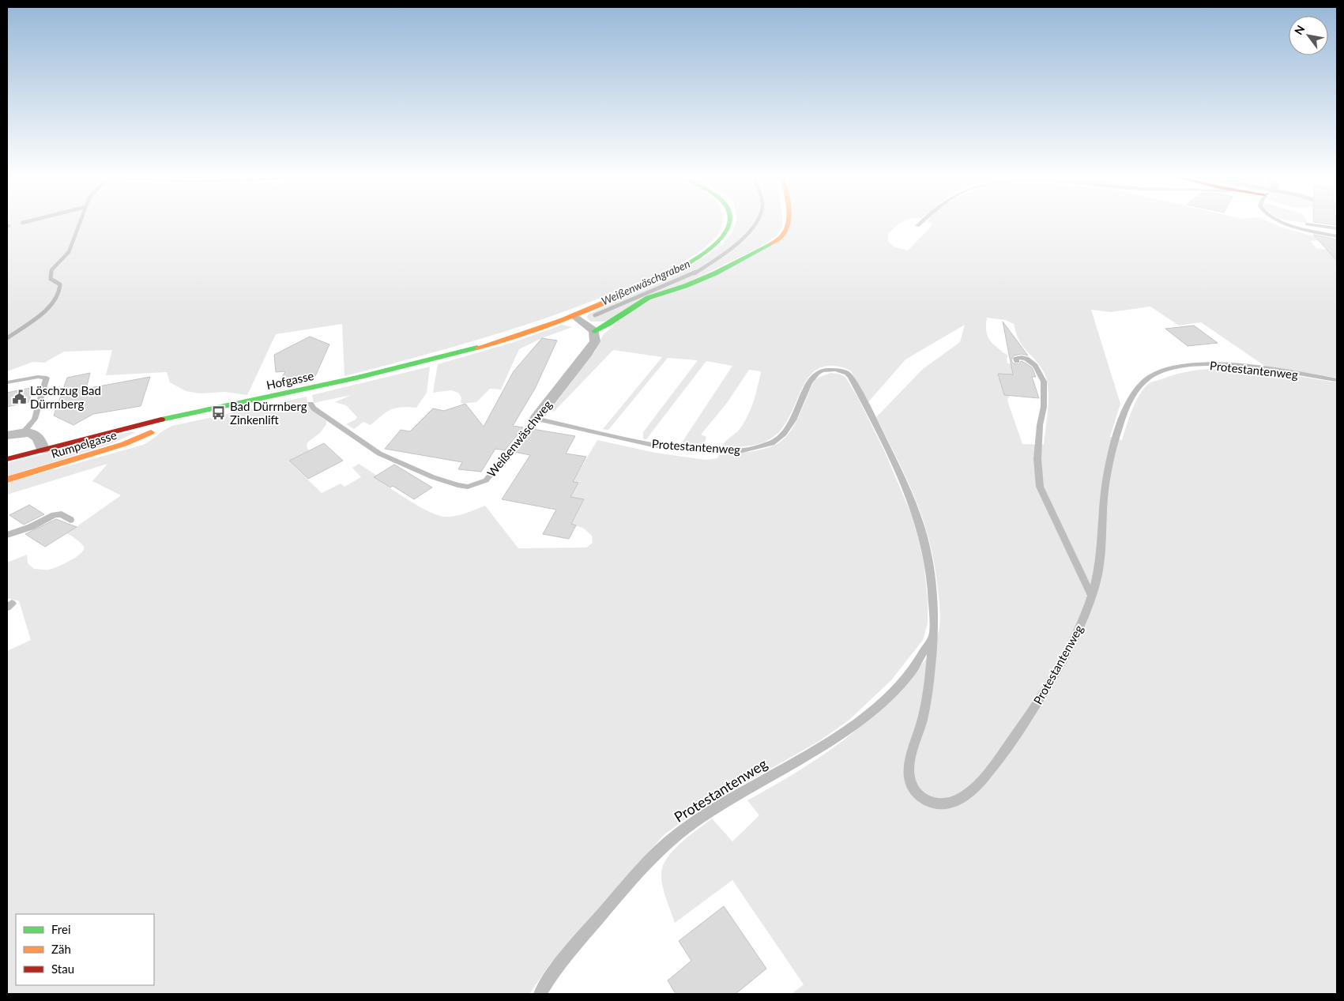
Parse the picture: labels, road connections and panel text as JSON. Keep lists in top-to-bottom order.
{
  "streets": {
    "main road": ["Hofgasse", "Rumpelgasse"],
    "street": ["Weißenwäschweg"],
    "lane": ["Protestantenweg"]
  },
  "crossings": [
    ["Protestantenweg", "Weißenwäschweg"],
    ["Hofgasse", "Rumpelgasse"]
  ],
  "water": ["Weißenwäschgraben"],
  "places": {
    "public building": ["Löschzug Bad Dürrnberg"],
    "bus stop": ["Bad Dürrnberg Zinkenlift"]
  },
  "legend": ["Frei", "Zäh", "Stau"],
  "north": "top left"
}
